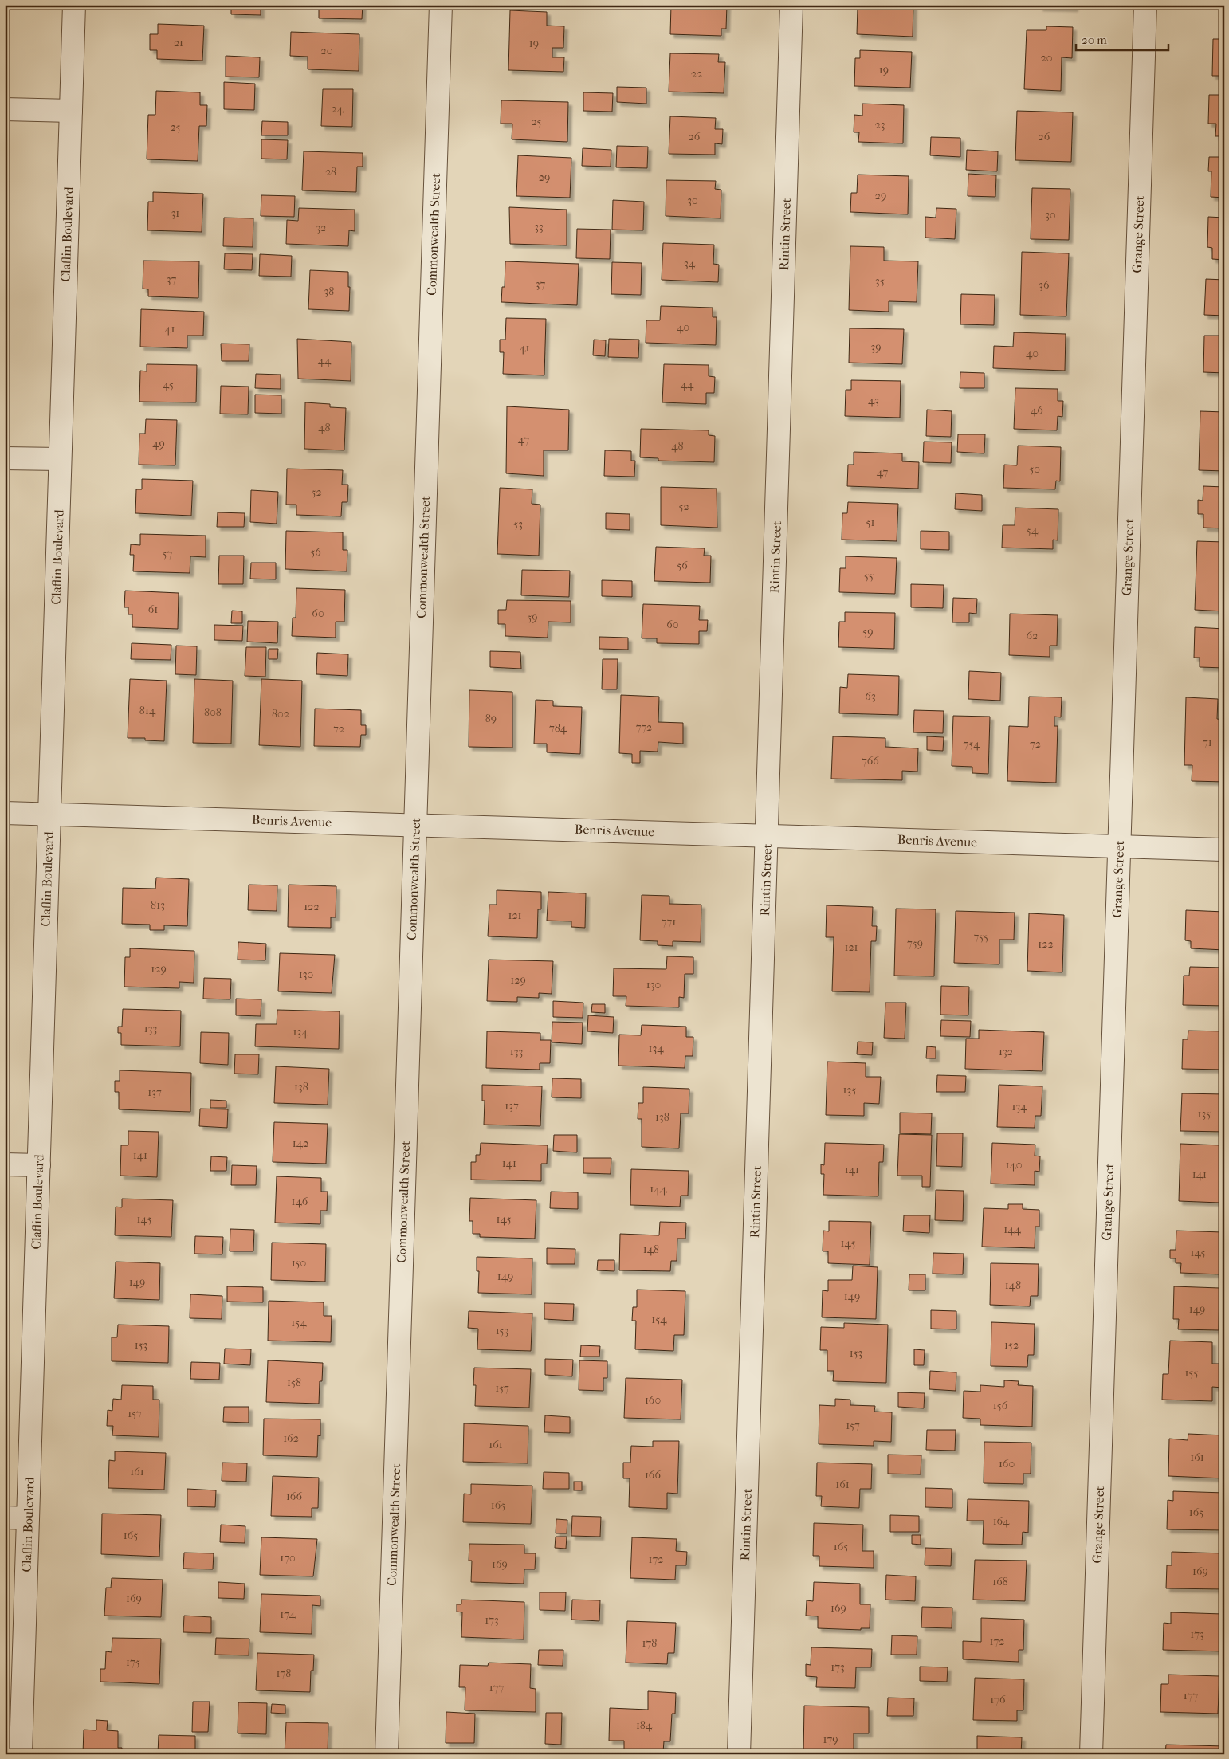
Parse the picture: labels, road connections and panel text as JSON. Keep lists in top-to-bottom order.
{
  "streets": {
    "street": [
      "Claflin Boulevard",
      "Commonwealth Street",
      "Rintin Street",
      "Grange Street",
      "Benris Avenue"
    ]
  },
  "crossings": [
    ["Claflin Boulevard", "Benris Avenue"],
    ["Commonwealth Street", "Benris Avenue"],
    ["Rintin Street", "Benris Avenue"],
    ["Grange Street", "Benris Avenue"]
  ],
  "house_numbers": [
    "21",
    "19",
    "20",
    "20",
    "19",
    "22",
    "24",
    "25",
    "23",
    "25",
    "26",
    "26",
    "28",
    "29",
    "29",
    "30",
    "31",
    "30",
    "33",
    "32",
    "34",
    "37",
    "35",
    "37",
    "36",
    "38",
    "40",
    "41",
    "39",
    "41",
    "40",
    "44",
    "45",
    "44",
    "43",
    "46",
    "48",
    "47",
    "49",
    "48",
    "50",
    "47",
    "52",
    "52",
    "51",
    "53",
    "54",
    "56",
    "57",
    "56",
    "55",
    "61",
    "60",
    "59",
    "60",
    "59",
    "62",
    "63",
    "814",
    "808",
    "802",
    "89",
    "772",
    "784",
    "72",
    "71",
    "754",
    "72",
    "766",
    "813",
    "122",
    "121",
    "771",
    "755",
    "759",
    "122",
    "121",
    "129",
    "130",
    "129",
    "130",
    "133",
    "134",
    "134",
    "133",
    "132",
    "138",
    "135",
    "137",
    "137",
    "134",
    "135",
    "138",
    "142",
    "141",
    "141",
    "140",
    "141",
    "141",
    "144",
    "146",
    "145",
    "145",
    "144",
    "145",
    "148",
    "145",
    "150",
    "149",
    "149",
    "148",
    "149",
    "149",
    "154",
    "154",
    "153",
    "153",
    "152",
    "153",
    "155",
    "158",
    "157",
    "160",
    "156",
    "157",
    "157",
    "162",
    "161",
    "161",
    "160",
    "161",
    "166",
    "161",
    "166",
    "165",
    "165",
    "164",
    "165",
    "165",
    "170",
    "172",
    "169",
    "169",
    "168",
    "169",
    "169",
    "174",
    "173",
    "173",
    "172",
    "178",
    "175",
    "173",
    "178",
    "177",
    "177",
    "176",
    "184",
    "179"
  ],
  "scale_bar": "20 m"
}
